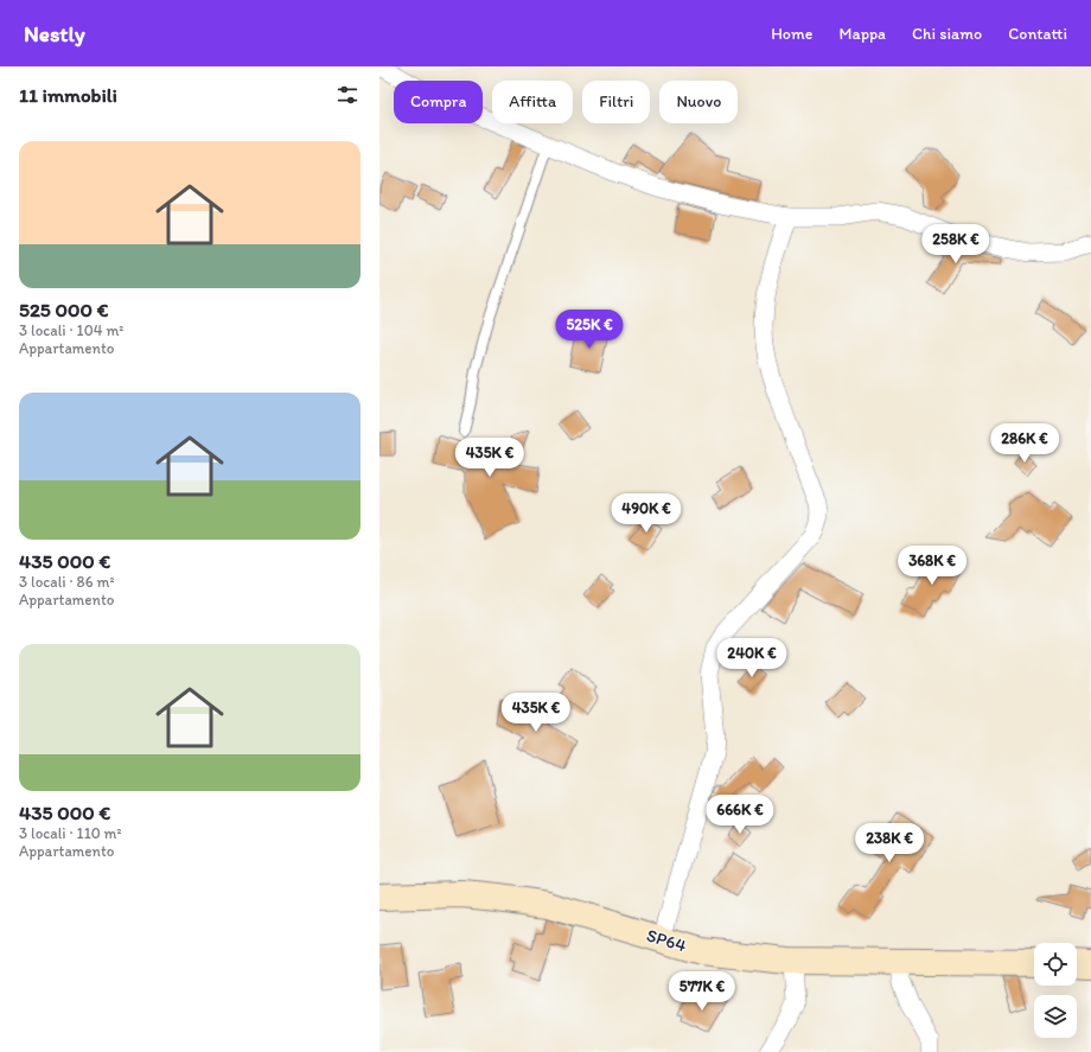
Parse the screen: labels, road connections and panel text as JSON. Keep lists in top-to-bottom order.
{
  "streets": {
    "street": ["SP64"]
  },
  "page": {
    "header": "Nestly",
    "nav": [
      "Home",
      "Mappa",
      "Chi siamo",
      "Contatti"
    ],
    "heading": "11 immobili",
    "chip": [
      "Compra",
      "Affitta",
      "Filtri",
      "Nuovo"
    ],
    "list": [
      {
        "name": "525 000 €",
        "note": "3 locali · 104 m² · Appartamento"
      },
      {
        "name": "435 000 €",
        "note": "3 locali · 86 m² · Appartamento"
      },
      {
        "name": "435 000 €",
        "note": "3 locali · 110 m² · Appartamento"
      }
    ],
    "price": [
      "258K €",
      "525K €",
      "286K €",
      "435K €",
      "490K €",
      "368K €",
      "240K €",
      "435K €",
      "666K €",
      "238K €",
      "577K €"
    ]
  }
}
